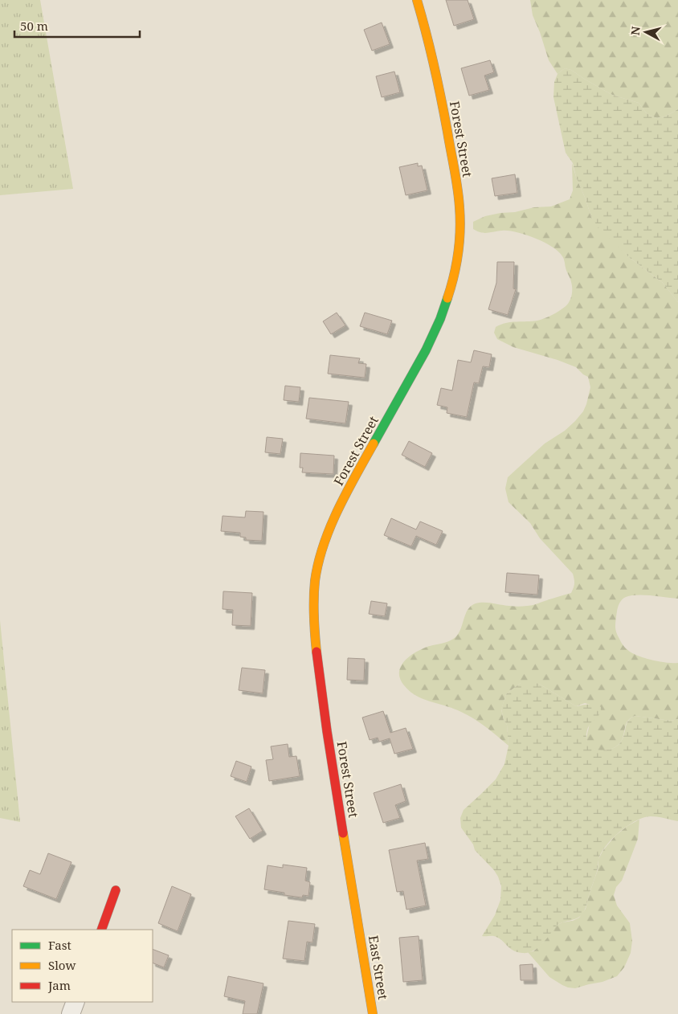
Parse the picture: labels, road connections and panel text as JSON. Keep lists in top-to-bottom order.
{
  "streets": {
    "main road": ["Forest Street", "East Street"]
  },
  "crossings": [
    ["Forest Street", "East Street"]
  ],
  "legend": ["Fast", "Slow", "Jam"],
  "scale_bar": "50 m",
  "north": "left"
}
